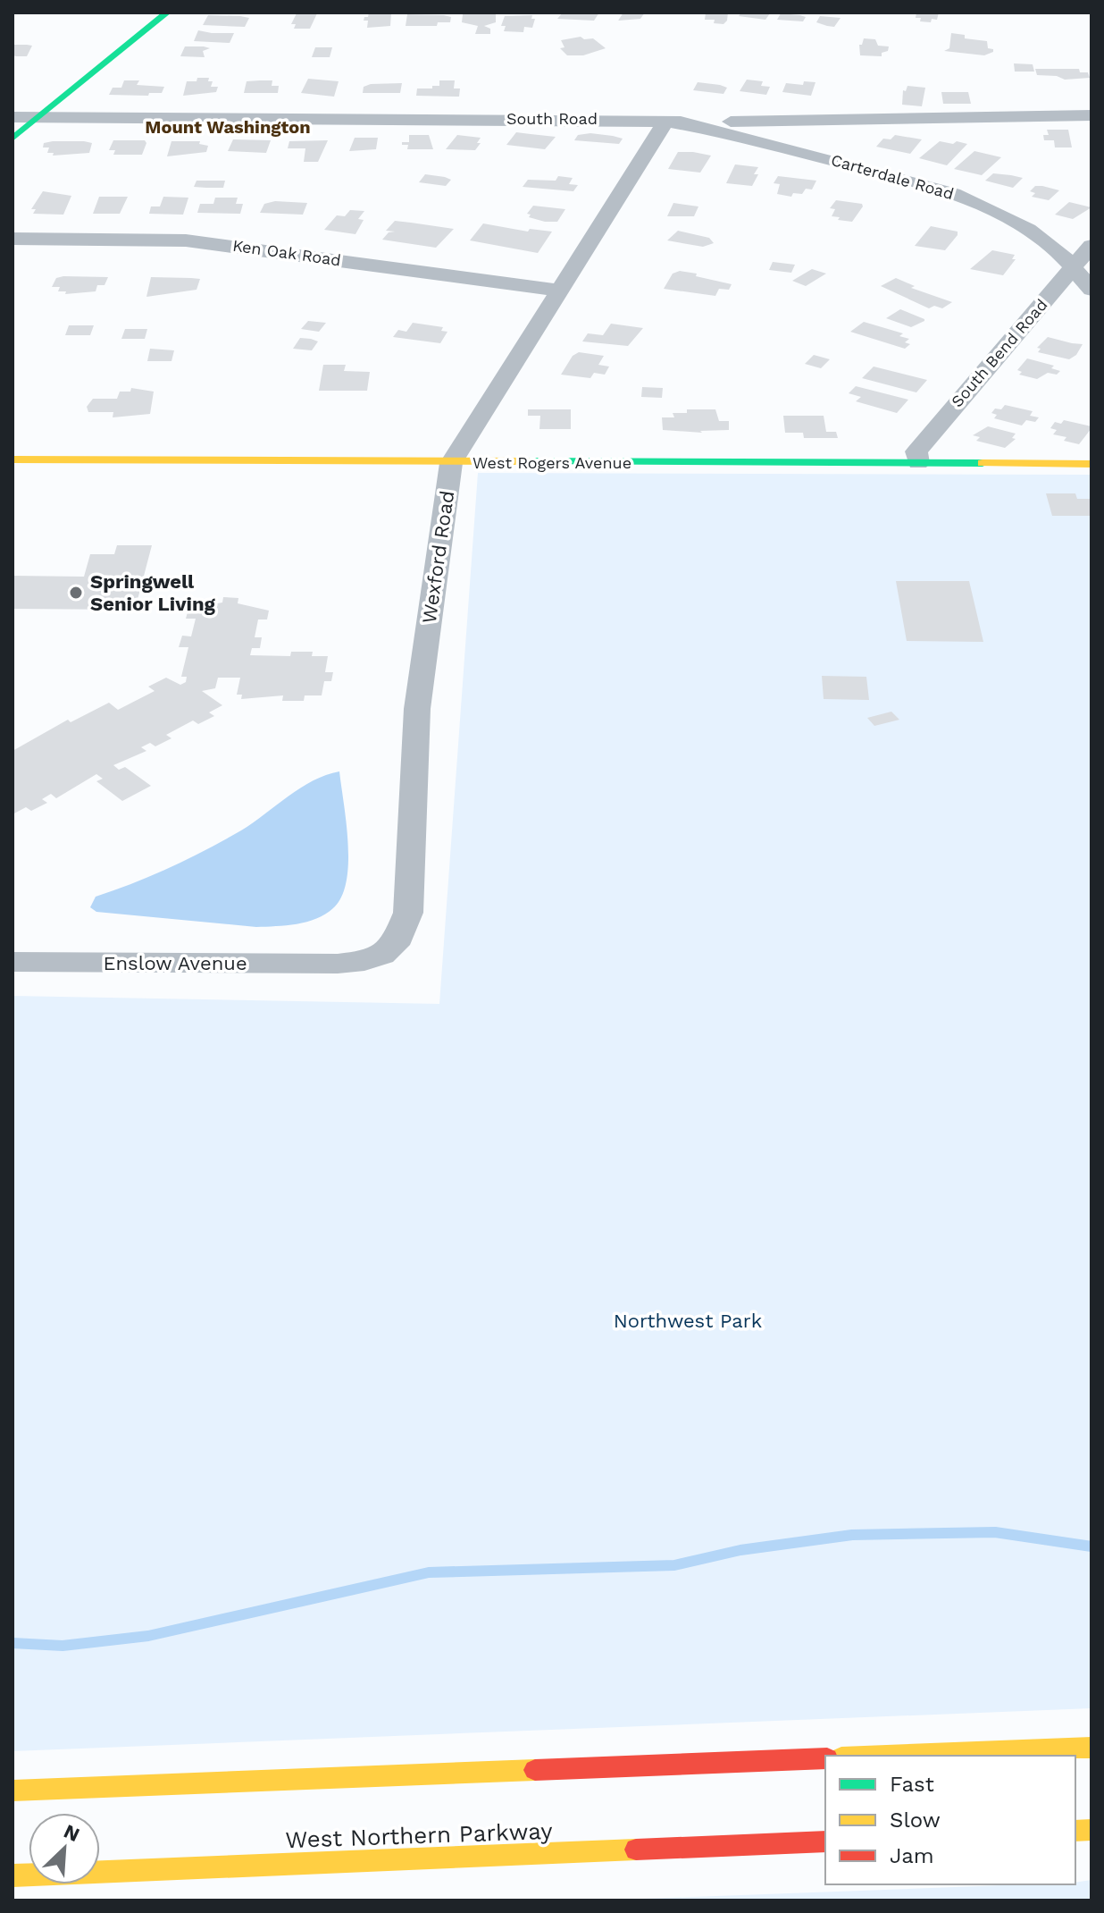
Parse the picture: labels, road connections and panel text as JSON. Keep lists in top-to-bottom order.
{
  "streets": {
    "street": [
      "South Road",
      "Carterdale Road",
      "Ken Oak Road",
      "South Bend Road",
      "West Rogers Avenue",
      "Wexford Road",
      "Enslow Avenue",
      "West Northern Parkway"
    ]
  },
  "crossings": [
    ["South Road", "Carterdale Road"],
    ["South Road", "Wexford Road"],
    ["Carterdale Road", "South Bend Road"],
    ["Carterdale Road", "Wexford Road"],
    ["Ken Oak Road", "Wexford Road"],
    ["South Bend Road", "West Rogers Avenue"],
    ["West Rogers Avenue", "Wexford Road"],
    ["Wexford Road", "Enslow Avenue"]
  ],
  "districts": ["Mount Washington"],
  "parks": ["Northwest Park"],
  "places": ["Springwell Senior Living"],
  "legend": ["Fast", "Slow", "Jam"],
  "north": "top right"
}
